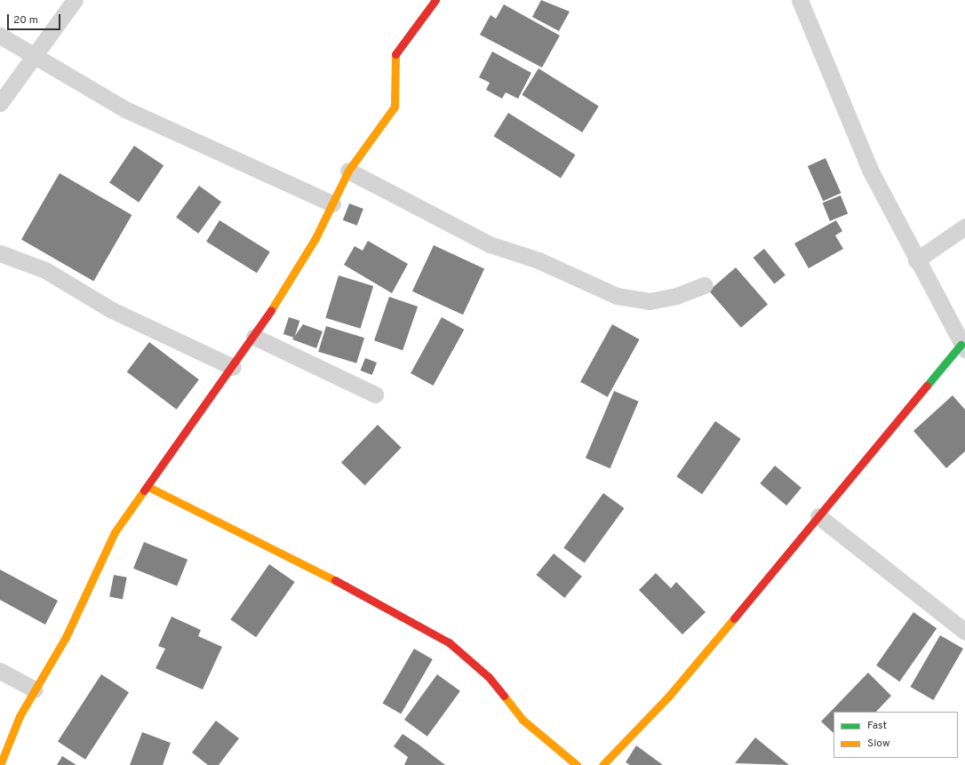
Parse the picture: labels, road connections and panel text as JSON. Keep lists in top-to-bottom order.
{
  "legend": ["Fast", "Slow"],
  "scale_bar": "20 m"
}
